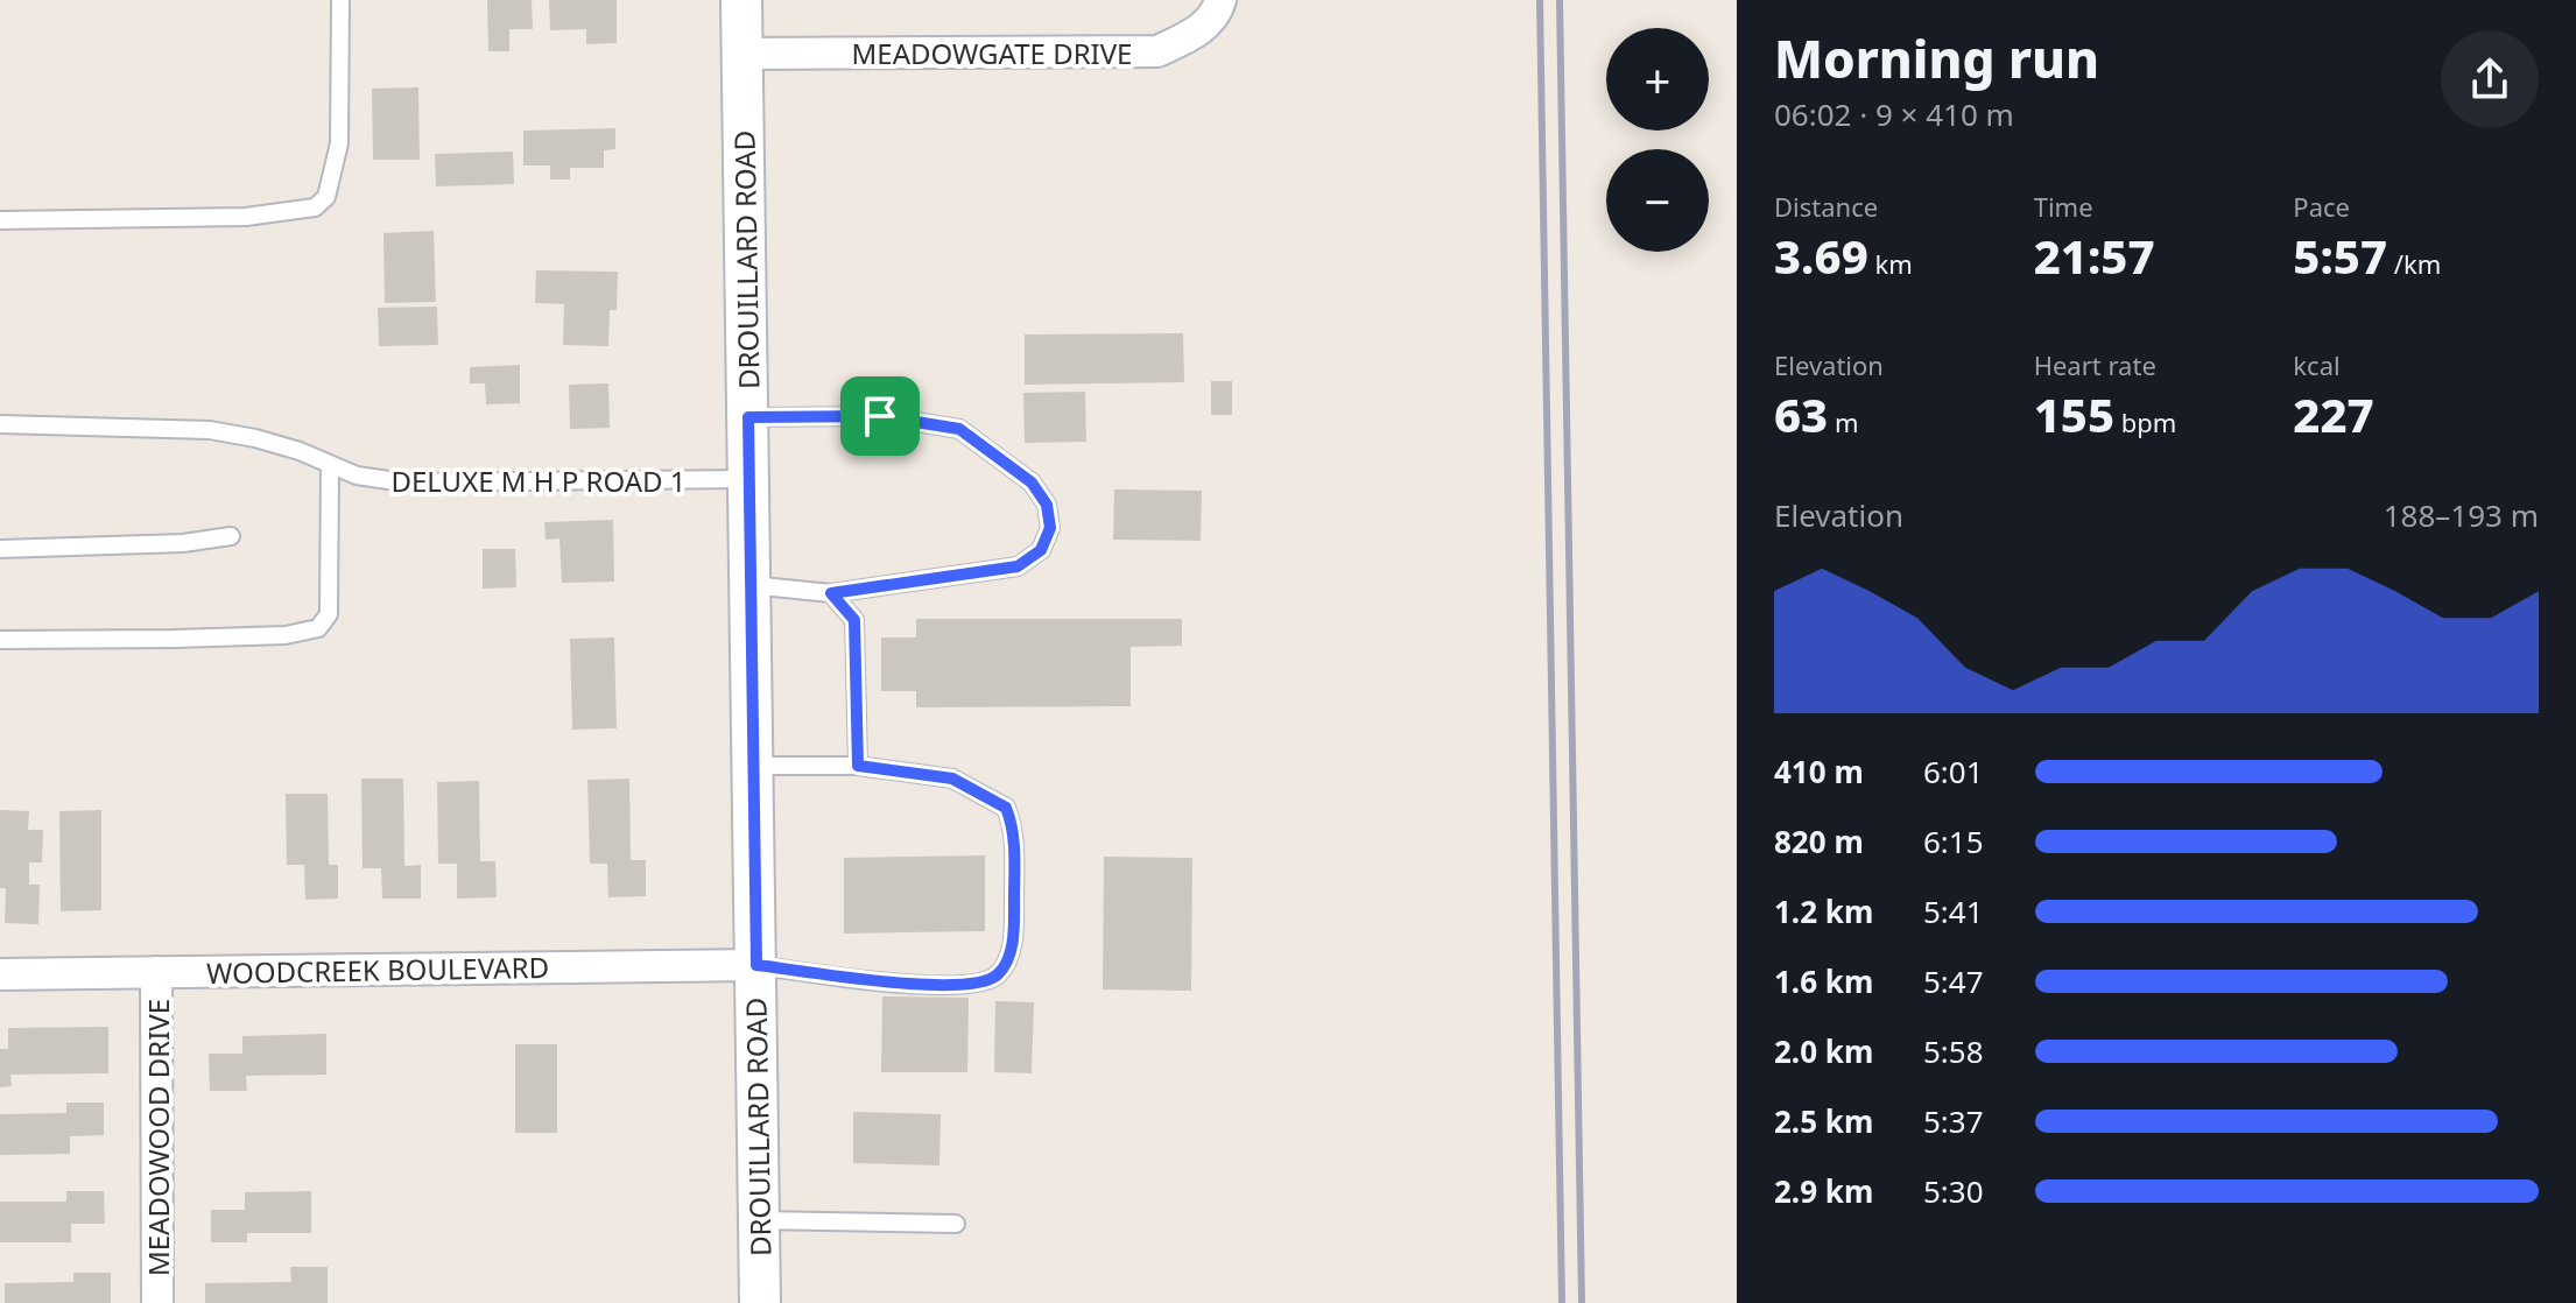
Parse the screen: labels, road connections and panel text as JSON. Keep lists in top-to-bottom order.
{
  "streets": {
    "street": [
      "MEADOWGATE DRIVE",
      "DROUILLARD ROAD",
      "WOODCREEK BOULEVARD",
      "MEADOWOOD DRIVE"
    ],
    "lane": ["DELUXE M H P ROAD 1"]
  },
  "crossings": [
    ["MEADOWGATE DRIVE", "DROUILLARD ROAD"],
    ["DROUILLARD ROAD", "DELUXE M H P ROAD 1"],
    ["DROUILLARD ROAD", "WOODCREEK BOULEVARD"],
    ["WOODCREEK BOULEVARD", "MEADOWOOD DRIVE"]
  ],
  "page": {
    "heading": ["Morning run", "06:02 · 9 × 410 m"],
    "map_buttons": ["+", "−"],
    "stats": [
      ["Distance", "3.69 km"],
      ["Time", "21:57"],
      ["Pace", "5:57 /km"],
      ["Elevation", "63 m"],
      ["Heart rate", "155 bpm"],
      ["kcal", "227"]
    ],
    "chart": ["Elevation", "188–193 m"],
    "list": [
      {
        "name": "410 m",
        "note": "6:01"
      },
      {
        "name": "820 m",
        "note": "6:15"
      },
      {
        "name": "1.2 km",
        "note": "5:41"
      },
      {
        "name": "1.6 km",
        "note": "5:47"
      },
      {
        "name": "2.0 km",
        "note": "5:58"
      },
      {
        "name": "2.5 km",
        "note": "5:37"
      },
      {
        "name": "2.9 km",
        "note": "5:30"
      }
    ]
  }
}
